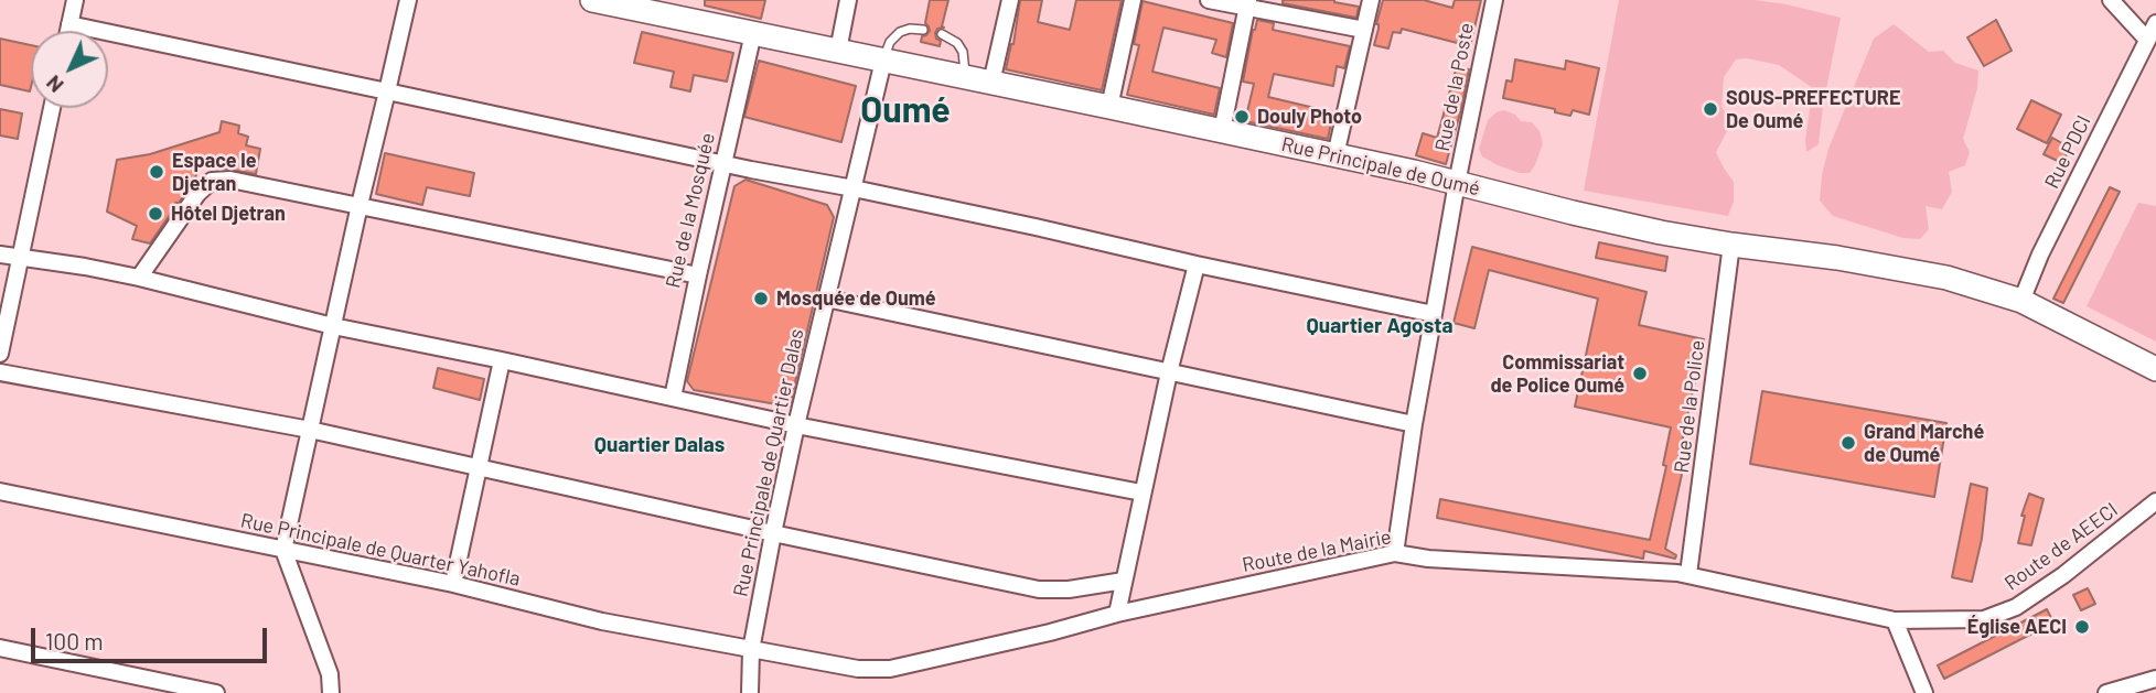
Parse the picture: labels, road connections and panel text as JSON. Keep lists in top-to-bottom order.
{
  "streets": {
    "main road": ["Rue Principale de Oumé"],
    "street": [
      "Rue de la Poste",
      "Rue PDCI",
      "Rue de la Mosquée",
      "Rue de la Police",
      "Rue Principale de Quartier Dalas",
      "Route de AEECI",
      "Rue Principale de Quarter Yahofla",
      "Route de la Mairie"
    ]
  },
  "crossings": [
    ["Rue de la Poste", "Rue Principale de Oumé"],
    ["Rue de la Poste", "Route de la Mairie"],
    ["Rue PDCI", "Rue Principale de Oumé"],
    ["Rue Principale de Oumé", "Rue de la Mosquée"],
    ["Rue Principale de Oumé", "Rue de la Police"],
    ["Rue Principale de Oumé", "Rue Principale de Quartier Dalas"],
    ["Rue de la Police", "Route de la Mairie"],
    ["Rue Principale de Quartier Dalas", "Rue Principale de Quarter Yahofla"],
    ["Rue Principale de Quartier Dalas", "Route de la Mairie"],
    ["Route de AEECI", "Route de la Mairie"],
    ["Rue Principale de Quarter Yahofla", "Route de la Mairie"]
  ],
  "districts": ["Oumé", "Quartier Agosta", "Quartier Dalas"],
  "places": [
    "SOUS-PREFECTURE De Oumé",
    "Douly Photo",
    "Espace le Djetran",
    "Hôtel Djetran",
    "Mosquée de Oumé",
    "Commissariat de Police Oumé",
    "Grand Marché de Oumé",
    "Église AECI"
  ],
  "scale_bar": "100 m",
  "north": "bottom left"
}
